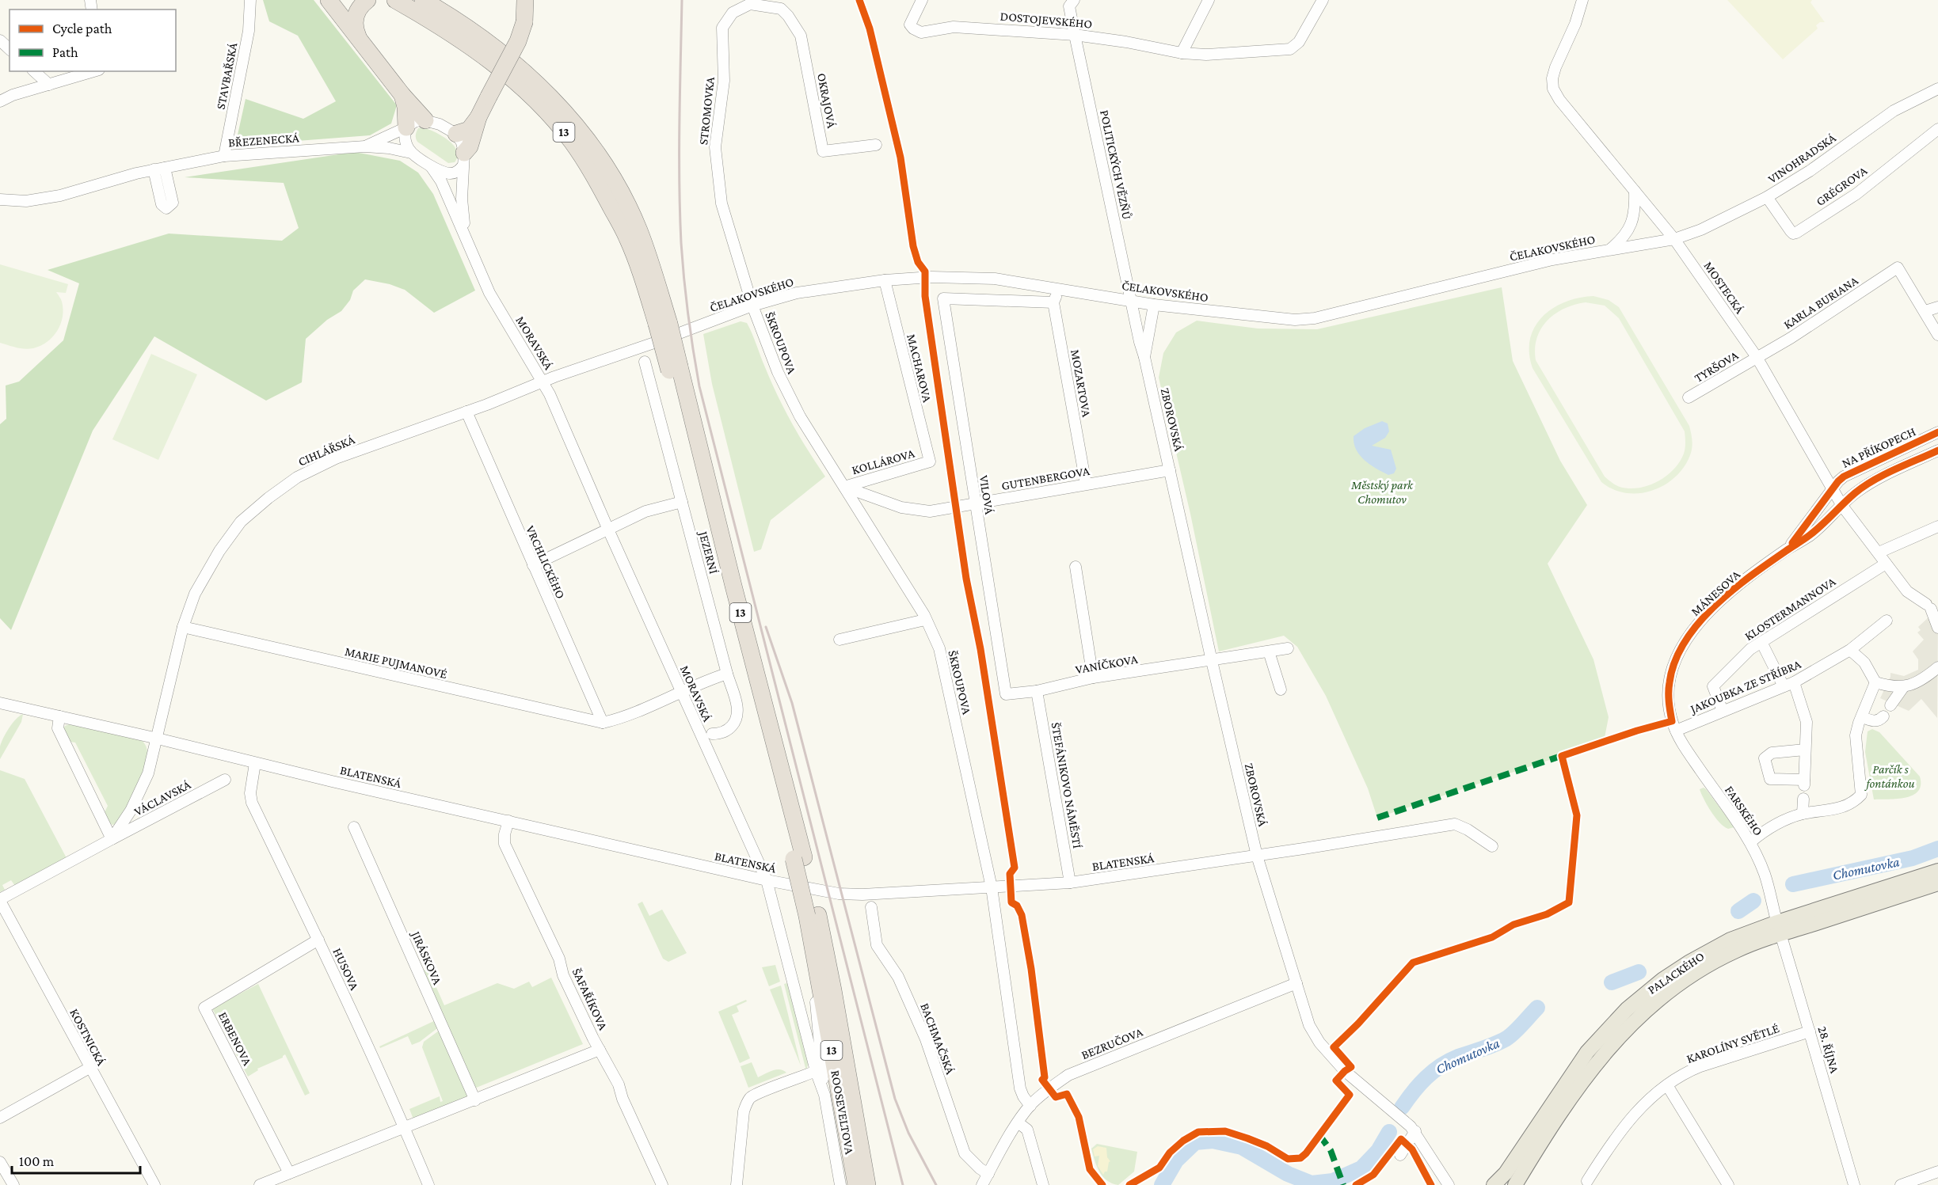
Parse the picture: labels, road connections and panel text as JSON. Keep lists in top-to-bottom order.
{
  "streets": {
    "highway": ["13", "ROOSEVELTOVA"],
    "main road": ["PALACKÉHO"],
    "street": [
      "DOSTOJEVSKÉHO",
      "STAVBAŘSKÁ",
      "OKRAJOVÁ",
      "STROMOVKA",
      "BŘEZENECKÁ",
      "VINOHRADSKÁ",
      "POLITICKÝCH VĚZŇŮ",
      "GRÉGROVA",
      "ČELAKOVSKÉHO",
      "MOSTECKÁ",
      "KARLA BURIANA",
      "MORAVSKÁ",
      "ŠKROUPOVA",
      "TYRŠOVA",
      "MACHAROVA",
      "MOZARTOVA",
      "ZBOROVSKÁ",
      "NA PŘÍKOPECH",
      "CIHLÁŘSKÁ",
      "KOLLÁROVA",
      "GUTENBERGOVA",
      "VILOVÁ",
      "JEZERNÍ",
      "VRCHLICKÉHO",
      "MÁNESOVA",
      "KLOSTERMANNOVA",
      "MARIE PUJMANOVÉ",
      "VANÍČKOVA",
      "JAKOUBKA ZE STŘÍBRA",
      "BLATENSKÁ",
      "ŠTEFÁNIKOVO NÁMĚSTÍ",
      "VÁCLAVSKÁ",
      "FARSKÉHO",
      "JIRÁSKOVA",
      "HUSOVA",
      "ŠAFAŘÍKOVA",
      "KOSTNICKÁ",
      "ERBENOVA",
      "BACHMAČSKÁ",
      "BEZRUČOVA",
      "KAROLÍNY SVĚTLÉ",
      "28. ŘÍJNA"
    ]
  },
  "crossings": [
    ["DOSTOJEVSKÉHO", "POLITICKÝCH VĚZŇŮ"],
    ["STAVBAŘSKÁ", "BŘEZENECKÁ"],
    ["OKRAJOVÁ", "STROMOVKA"],
    ["STROMOVKA", "ČELAKOVSKÉHO"],
    ["STROMOVKA", "ŠKROUPOVA"],
    ["13", "ROOSEVELTOVA"],
    ["VINOHRADSKÁ", "GRÉGROVA"],
    ["VINOHRADSKÁ", "ČELAKOVSKÉHO"],
    ["VINOHRADSKÁ", "MOSTECKÁ"],
    ["POLITICKÝCH VĚZŇŮ", "ČELAKOVSKÉHO"],
    ["POLITICKÝCH VĚZŇŮ", "ZBOROVSKÁ"],
    ["ČELAKOVSKÉHO", "MOSTECKÁ"],
    ["ČELAKOVSKÉHO", "ŠKROUPOVA"],
    ["ČELAKOVSKÉHO", "MACHAROVA"],
    ["ČELAKOVSKÉHO", "ZBOROVSKÁ"],
    ["ČELAKOVSKÉHO", "CIHLÁŘSKÁ"],
    ["MOSTECKÁ", "KARLA BURIANA"],
    ["MOSTECKÁ", "TYRŠOVA"],
    ["MOSTECKÁ", "NA PŘÍKOPECH"],
    ["MOSTECKÁ", "MÁNESOVA"],
    ["MOSTECKÁ", "KLOSTERMANNOVA"],
    ["KARLA BURIANA", "TYRŠOVA"],
    ["MORAVSKÁ", "CIHLÁŘSKÁ"],
    ["MORAVSKÁ", "BLATENSKÁ"],
    ["MORAVSKÁ", "ROOSEVELTOVA"],
    ["ŠKROUPOVA", "KOLLÁROVA"],
    ["ŠKROUPOVA", "GUTENBERGOVA"],
    ["ŠKROUPOVA", "BLATENSKÁ"],
    ["ŠKROUPOVA", "BEZRUČOVA"],
    ["MACHAROVA", "KOLLÁROVA"],
    ["MOZARTOVA", "GUTENBERGOVA"],
    ["MOZARTOVA", "VILOVÁ"],
    ["ZBOROVSKÁ", "GUTENBERGOVA"],
    ["ZBOROVSKÁ", "VANÍČKOVA"],
    ["ZBOROVSKÁ", "BLATENSKÁ"],
    ["ZBOROVSKÁ", "BEZRUČOVA"],
    ["NA PŘÍKOPECH", "MÁNESOVA"],
    ["CIHLÁŘSKÁ", "VRCHLICKÉHO"],
    ["CIHLÁŘSKÁ", "MARIE PUJMANOVÉ"],
    ["CIHLÁŘSKÁ", "BLATENSKÁ"],
    ["CIHLÁŘSKÁ", "VÁCLAVSKÁ"],
    ["KOLLÁROVA", "GUTENBERGOVA"],
    ["GUTENBERGOVA", "VILOVÁ"],
    ["VILOVÁ", "VANÍČKOVA"],
    ["VRCHLICKÉHO", "MARIE PUJMANOVÉ"],
    ["MÁNESOVA", "JAKOUBKA ZE STŘÍBRA"],
    ["MÁNESOVA", "FARSKÉHO"],
    ["KLOSTERMANNOVA", "JAKOUBKA ZE STŘÍBRA"],
    ["VANÍČKOVA", "ŠTEFÁNIKOVO NÁMĚSTÍ"],
    ["JAKOUBKA ZE STŘÍBRA", "FARSKÉHO"],
    ["BLATENSKÁ", "ŠTEFÁNIKOVO NÁMĚSTÍ"],
    ["BLATENSKÁ", "VÁCLAVSKÁ"],
    ["BLATENSKÁ", "HUSOVA"],
    ["BLATENSKÁ", "ŠAFAŘÍKOVA"],
    ["VÁCLAVSKÁ", "KOSTNICKÁ"],
    ["FARSKÉHO", "PALACKÉHO"],
    ["FARSKÉHO", "28. ŘÍJNA"],
    ["HUSOVA", "ERBENOVA"],
    ["PALACKÉHO", "28. ŘÍJNA"],
    ["BACHMAČSKÁ", "BEZRUČOVA"],
    ["KAROLÍNY SVĚTLÉ", "28. ŘÍJNA"]
  ],
  "water": ["Chomutovka"],
  "parks": ["Městský park Chomutov", "Parčík s fontánkou"],
  "legend": ["Cycle path", "Path"],
  "scale_bar": "100 m"
}
